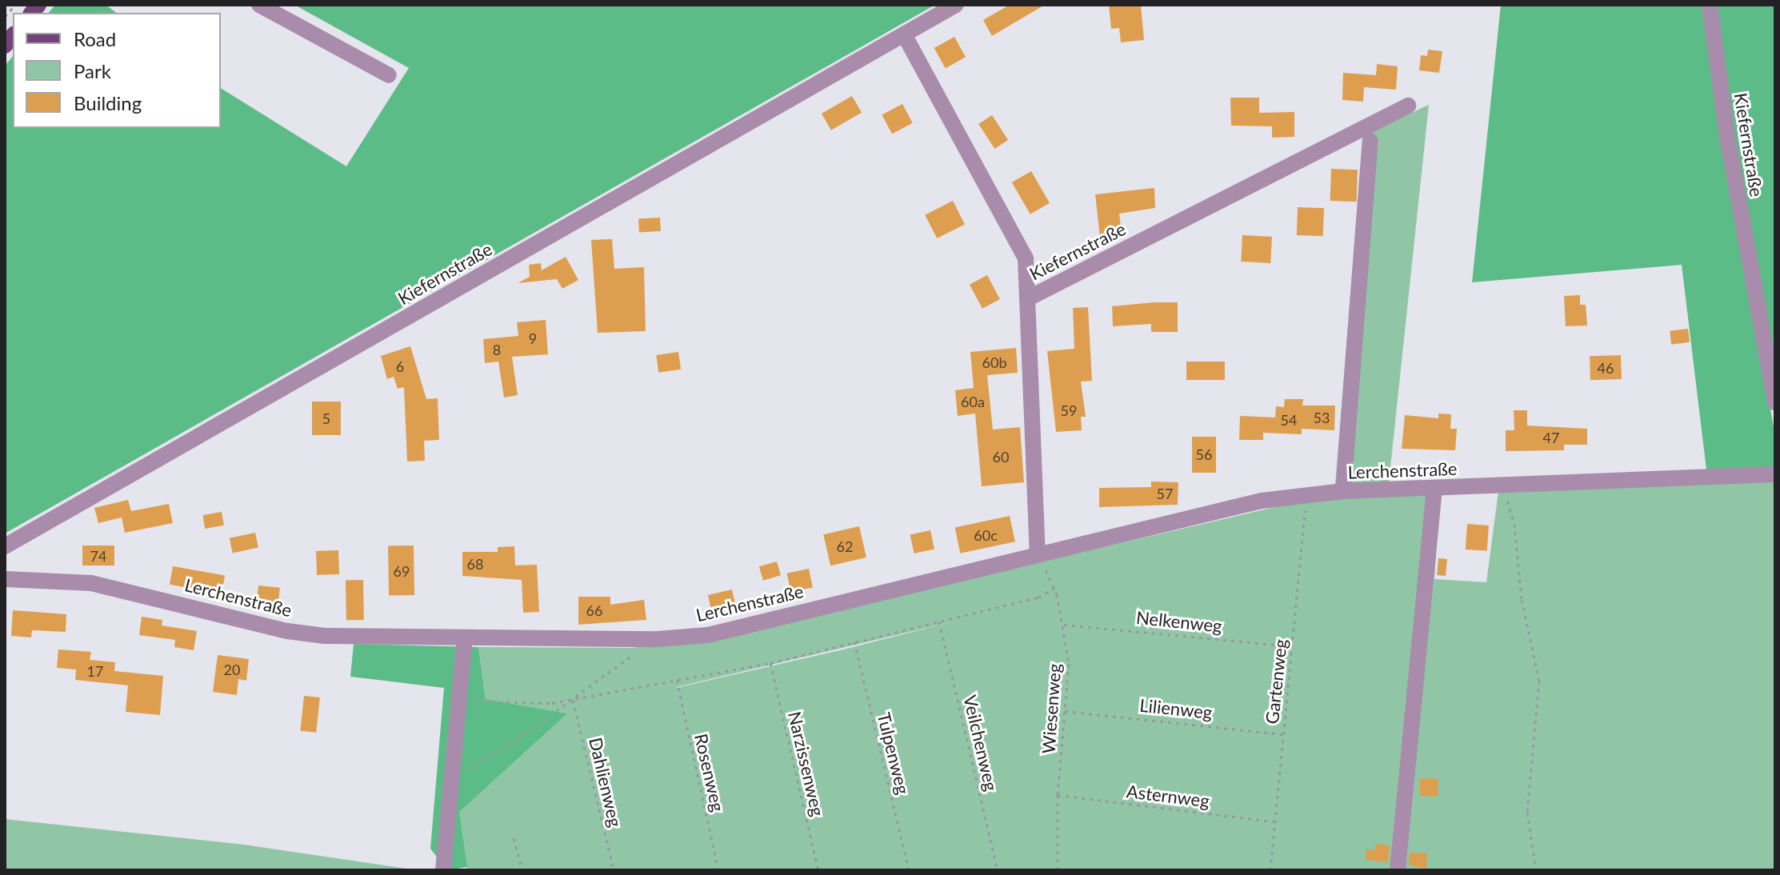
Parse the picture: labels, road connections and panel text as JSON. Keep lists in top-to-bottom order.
{
  "streets": {
    "street": ["Kiefernstraße", "Lerchenstraße"],
    "path": [
      "Nelkenweg",
      "Gartenweg",
      "Wiesenweg",
      "Lilienweg",
      "Veilchenweg",
      "Tulpenweg",
      "Narzissenweg",
      "Rosenweg",
      "Dahlienweg",
      "Asternweg"
    ]
  },
  "crossings": [
    ["Lerchenstraße", "Gartenweg"],
    ["Lerchenstraße", "Wiesenweg"],
    ["Nelkenweg", "Gartenweg"],
    ["Nelkenweg", "Wiesenweg"],
    ["Gartenweg", "Lilienweg"],
    ["Gartenweg", "Asternweg"],
    ["Wiesenweg", "Lilienweg"],
    ["Wiesenweg", "Asternweg"]
  ],
  "house_numbers": [
    "9",
    "8",
    "60b",
    "6",
    "46",
    "60a",
    "59",
    "53",
    "5",
    "54",
    "47",
    "56",
    "60",
    "57",
    "60c",
    "62",
    "74",
    "68",
    "69",
    "66",
    "20",
    "17"
  ],
  "legend": ["Road", "Park", "Building"]
}
